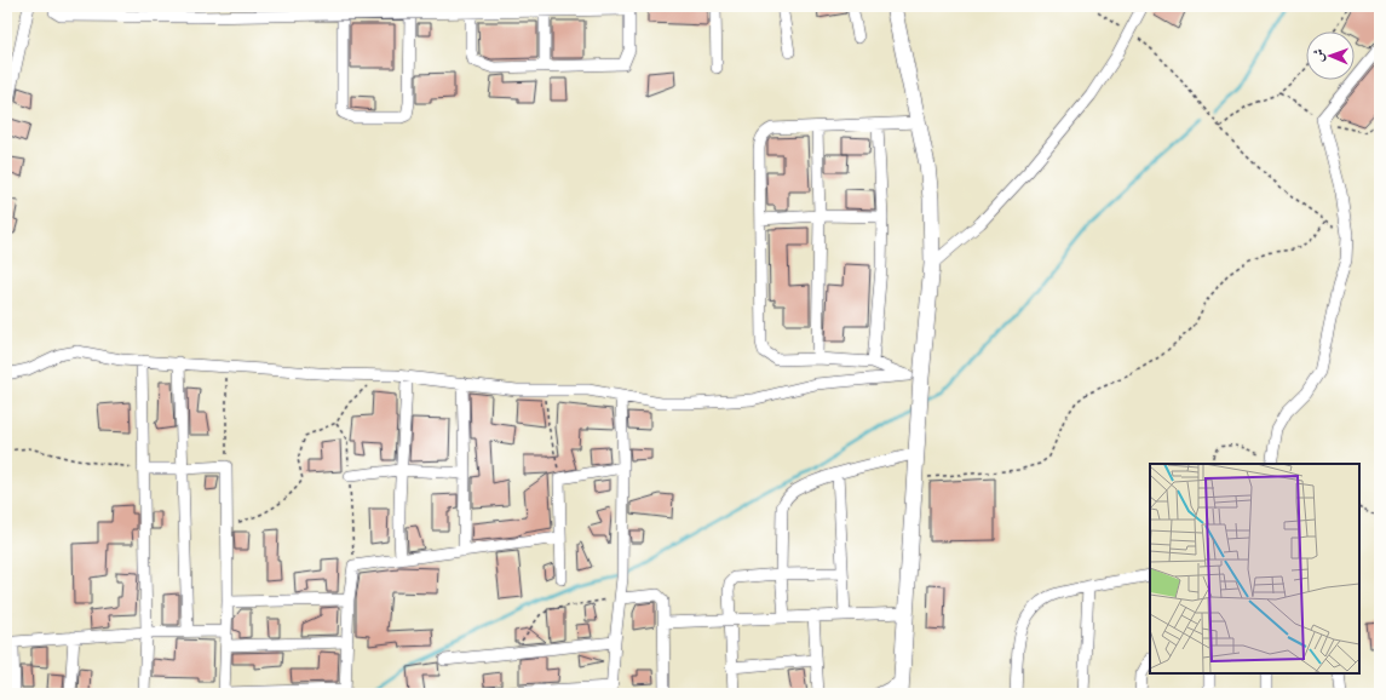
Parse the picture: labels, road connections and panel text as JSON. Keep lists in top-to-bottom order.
{
  "north": "left"
}
